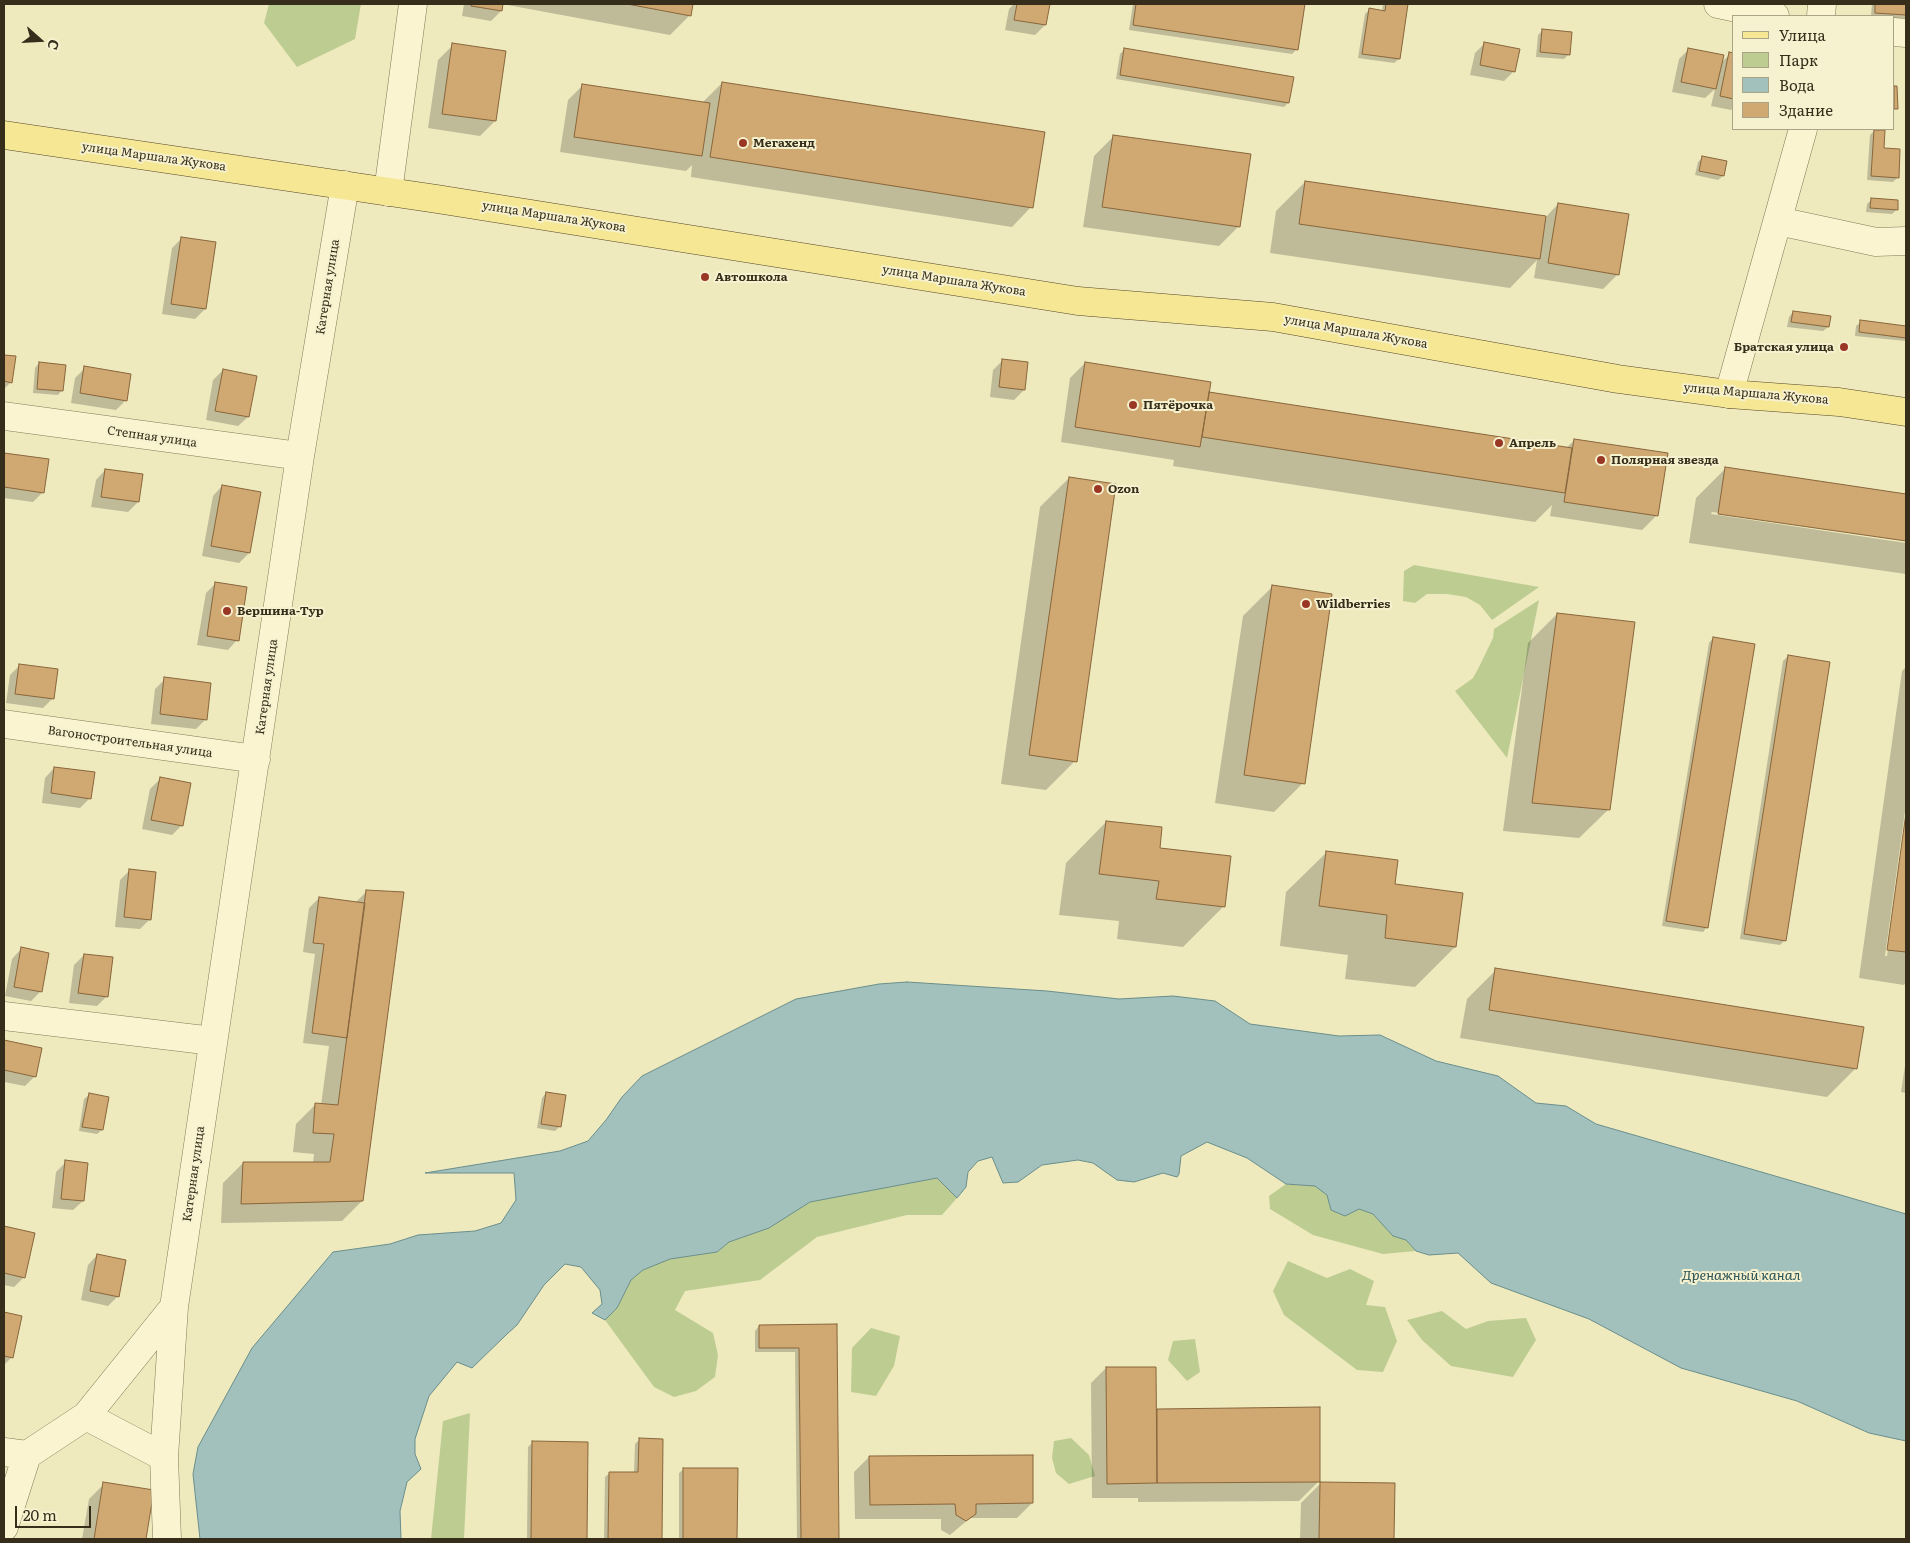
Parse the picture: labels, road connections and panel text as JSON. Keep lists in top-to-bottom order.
{
  "streets": {
    "main road": ["улица Маршала Жукова"],
    "street": ["Катерная улица", "Степная улица", "Вагоностроительная улица"]
  },
  "crossings": [
    ["улица Маршала Жукова", "Катерная улица"],
    ["Катерная улица", "Степная улица"],
    ["Катерная улица", "Вагоностроительная улица"]
  ],
  "water": ["Дренажный канал"],
  "places": [
    "Мегахенд",
    "Автошкола",
    "Братская улица",
    "Пятёрочка",
    "Апрель",
    "Полярная звезда",
    "Ozon",
    "Wildberries",
    "Вершина-Тур"
  ],
  "legend": [
    "Улица",
    "Парк",
    "Вода",
    "Здание"
  ],
  "scale_bar": "20 m",
  "north": "right"
}
